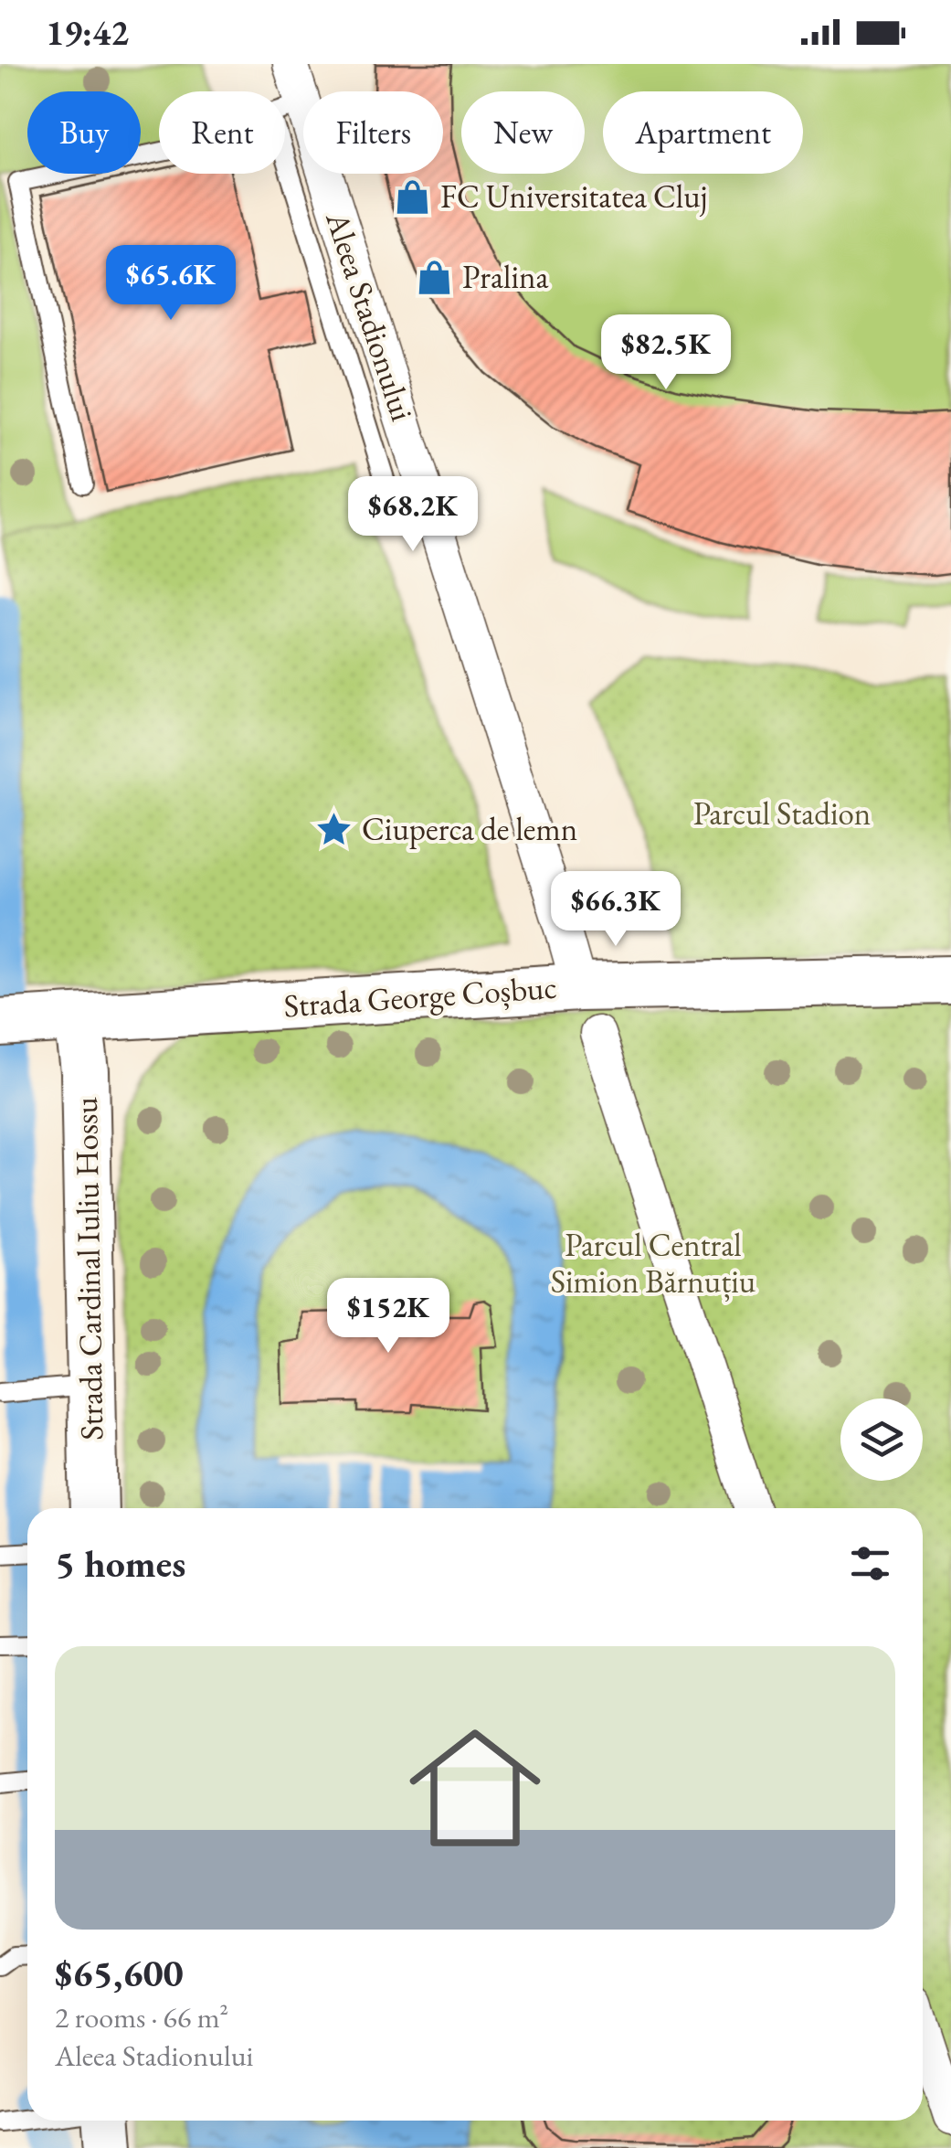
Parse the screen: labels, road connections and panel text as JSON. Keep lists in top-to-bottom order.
{
  "streets": {
    "main road": ["Strada George Coșbuc", "Strada Cardinal Iuliu Hossu"],
    "street": ["Aleea Stadionului"]
  },
  "crossings": [
    ["Aleea Stadionului", "Strada George Coșbuc"],
    ["Strada George Coșbuc", "Strada Cardinal Iuliu Hossu"]
  ],
  "parks": ["Parcul Stadion", "Parcul Central Simion Bărnuțiu"],
  "places": {
    "shop": ["FC Universitatea Cluj", "Pralina"],
    "place": ["Ciuperca de lemn"]
  },
  "page": {
    "status": "19:42",
    "chip": [
      "Buy",
      "Rent",
      "Filters",
      "New",
      "Apartment"
    ],
    "price": [
      "$65.6K",
      "$82.5K",
      "$68.2K",
      "$66.3K",
      "$152K"
    ],
    "heading": "5 homes",
    "list": [
      {
        "name": "$65,600",
        "note": "2 rooms · 66 m² · Aleea Stadionului"
      }
    ]
  }
}
